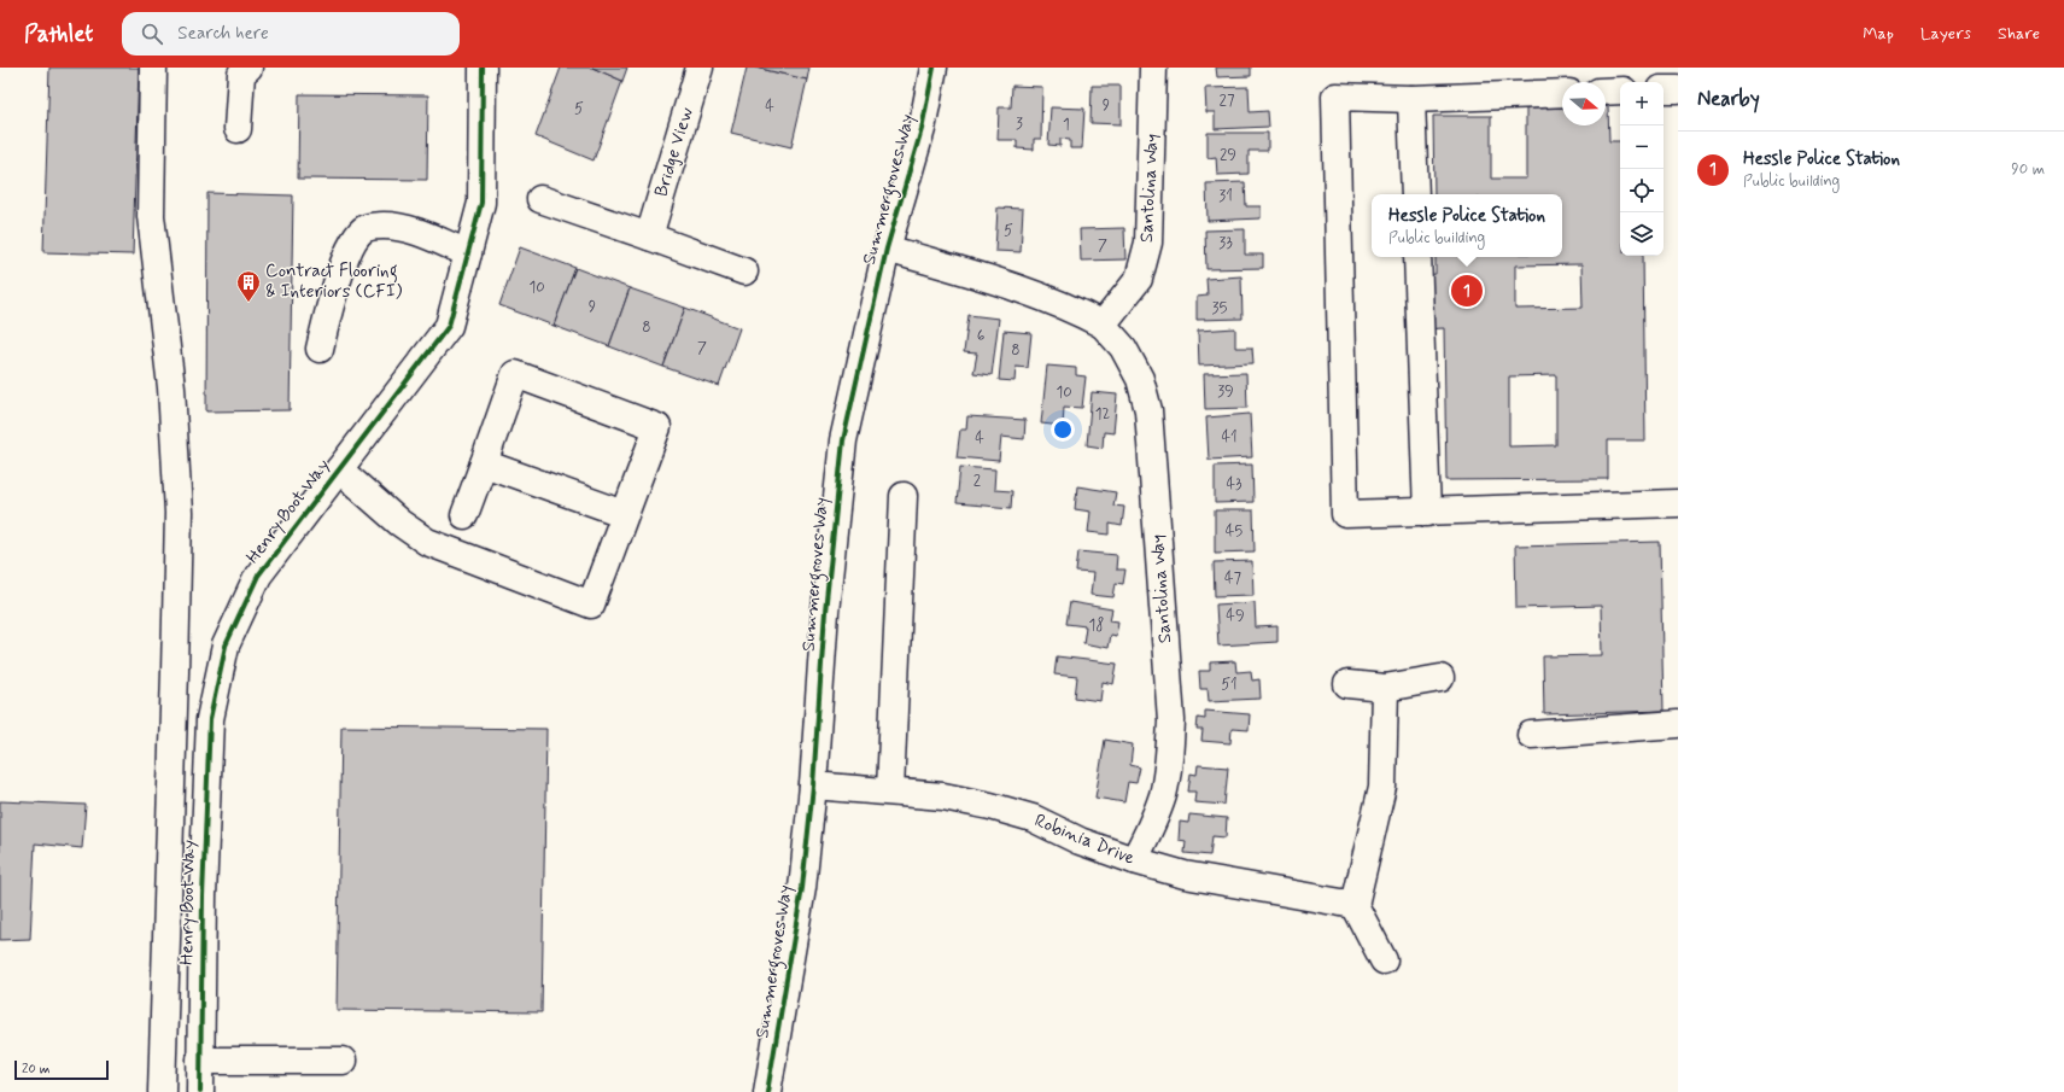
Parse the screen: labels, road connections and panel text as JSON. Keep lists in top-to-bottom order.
{
  "streets": {
    "street": [
      "Bridge View",
      "Santolina Way",
      "Summergroves Way",
      "Henry Boot Way",
      "Robinia Drive"
    ]
  },
  "crossings": [
    ["Santolina Way", "Summergroves Way"],
    ["Santolina Way", "Robinia Drive"],
    ["Summergroves Way", "Robinia Drive"]
  ],
  "places": {
    "building": ["Contract Flooring & Interiors (CFI)"]
  },
  "house_numbers": [
    "27",
    "9",
    "4",
    "5",
    "3",
    "1",
    "29",
    "31",
    "5",
    "33",
    "7",
    "10",
    "9",
    "35",
    "8",
    "6",
    "7",
    "8",
    "39",
    "10",
    "12",
    "41",
    "4",
    "2",
    "43",
    "45",
    "47",
    "49",
    "18",
    "51"
  ],
  "scale_bar": "20 m",
  "north": "right",
  "page": {
    "header": "Pathlet",
    "search": "Search here",
    "nav": ["Map", "Layers", "Share"],
    "heading": "Nearby",
    "map_buttons": ["+", "−"],
    "list": [
      {
        "mark": "1",
        "name": "Hessle Police Station",
        "note": "Public building",
        "value": "90 m"
      }
    ],
    "popup": ["Hessle Police Station", "Public building"],
    "pins": "1",
    "scale": "20 m"
  }
}
